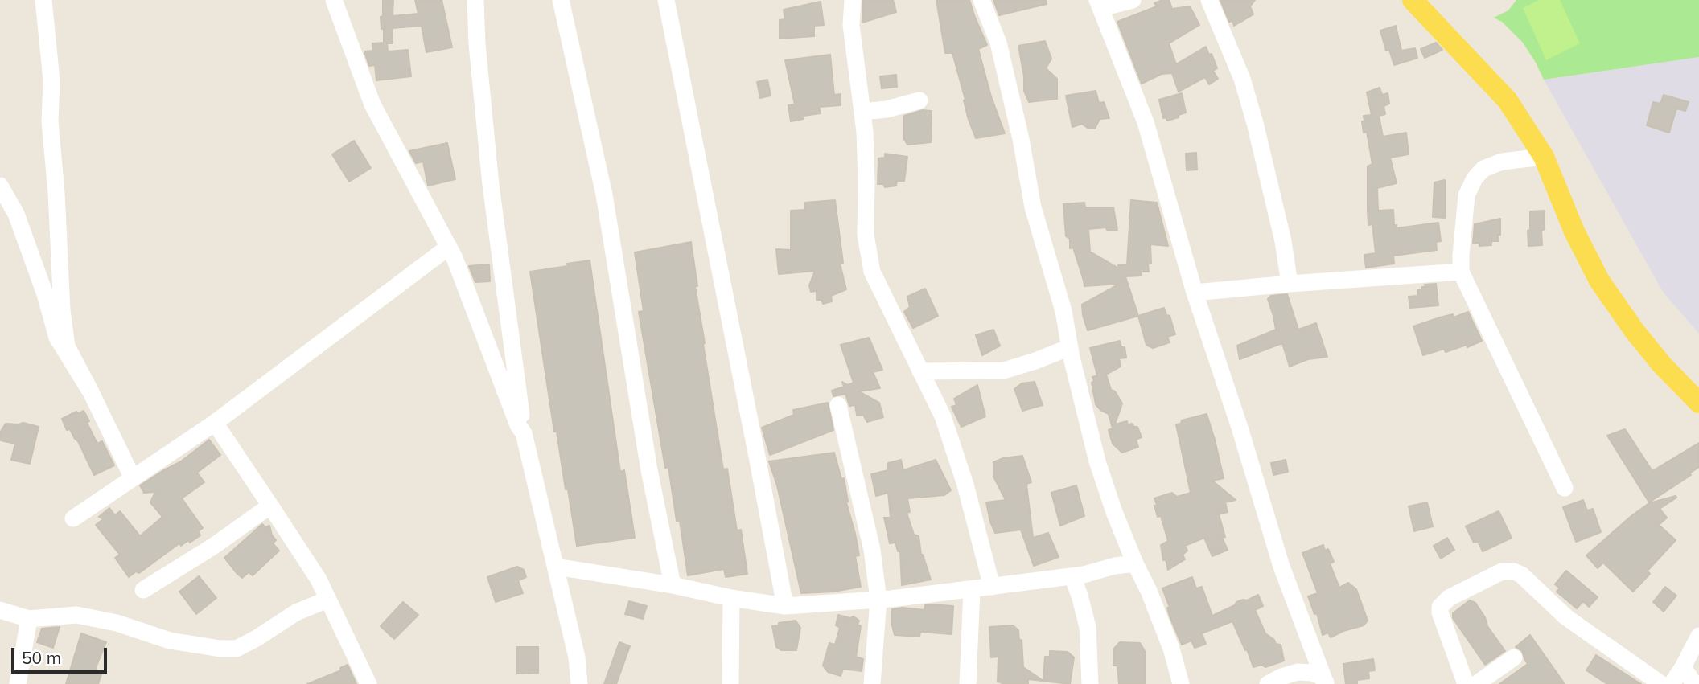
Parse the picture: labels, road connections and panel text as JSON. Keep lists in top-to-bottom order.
{
  "scale_bar": "50 m"
}
